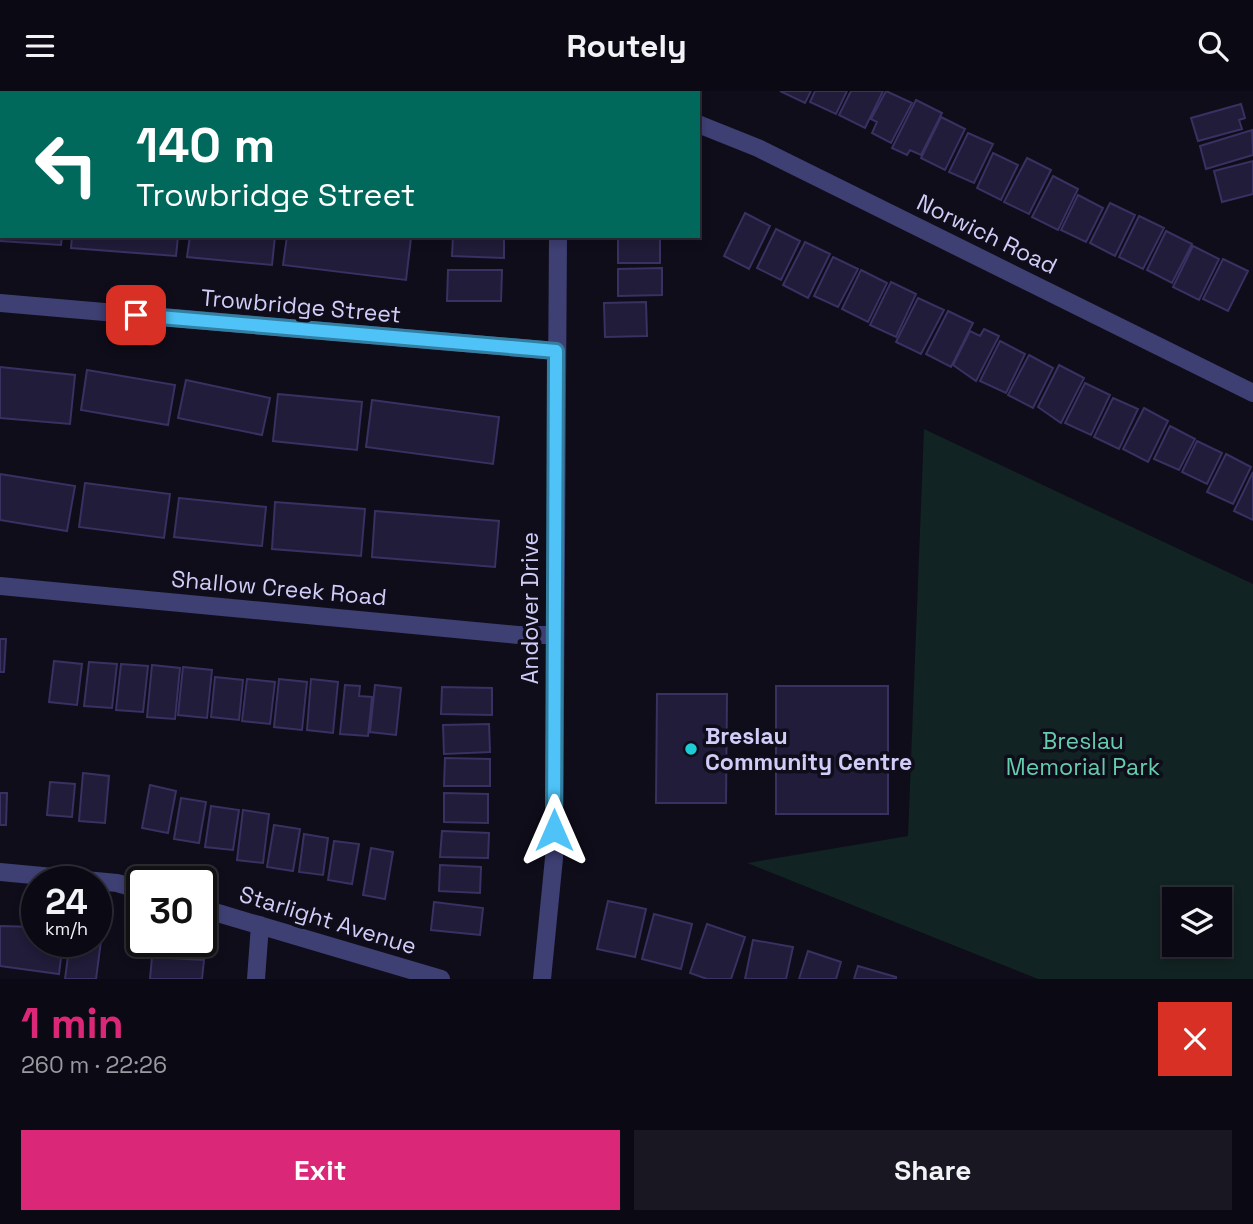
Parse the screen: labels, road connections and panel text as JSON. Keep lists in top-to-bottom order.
{
  "streets": {
    "street": [
      "Norwich Road",
      "Trowbridge Street",
      "Shallow Creek Road",
      "Andover Drive",
      "Starlight Avenue"
    ]
  },
  "crossings": [
    ["Trowbridge Street", "Andover Drive"],
    ["Shallow Creek Road", "Andover Drive"]
  ],
  "parks": ["Breslau Memorial Park"],
  "places": ["Breslau Community Centre"],
  "page": {
    "header": "Routely",
    "turn": ["140 m", "Trowbridge Street"],
    "speed": "24 km/h",
    "limit": "30",
    "heading": ["1 min", "260 m · 22:26"],
    "buttons": ["Exit", "Share"]
  }
}
